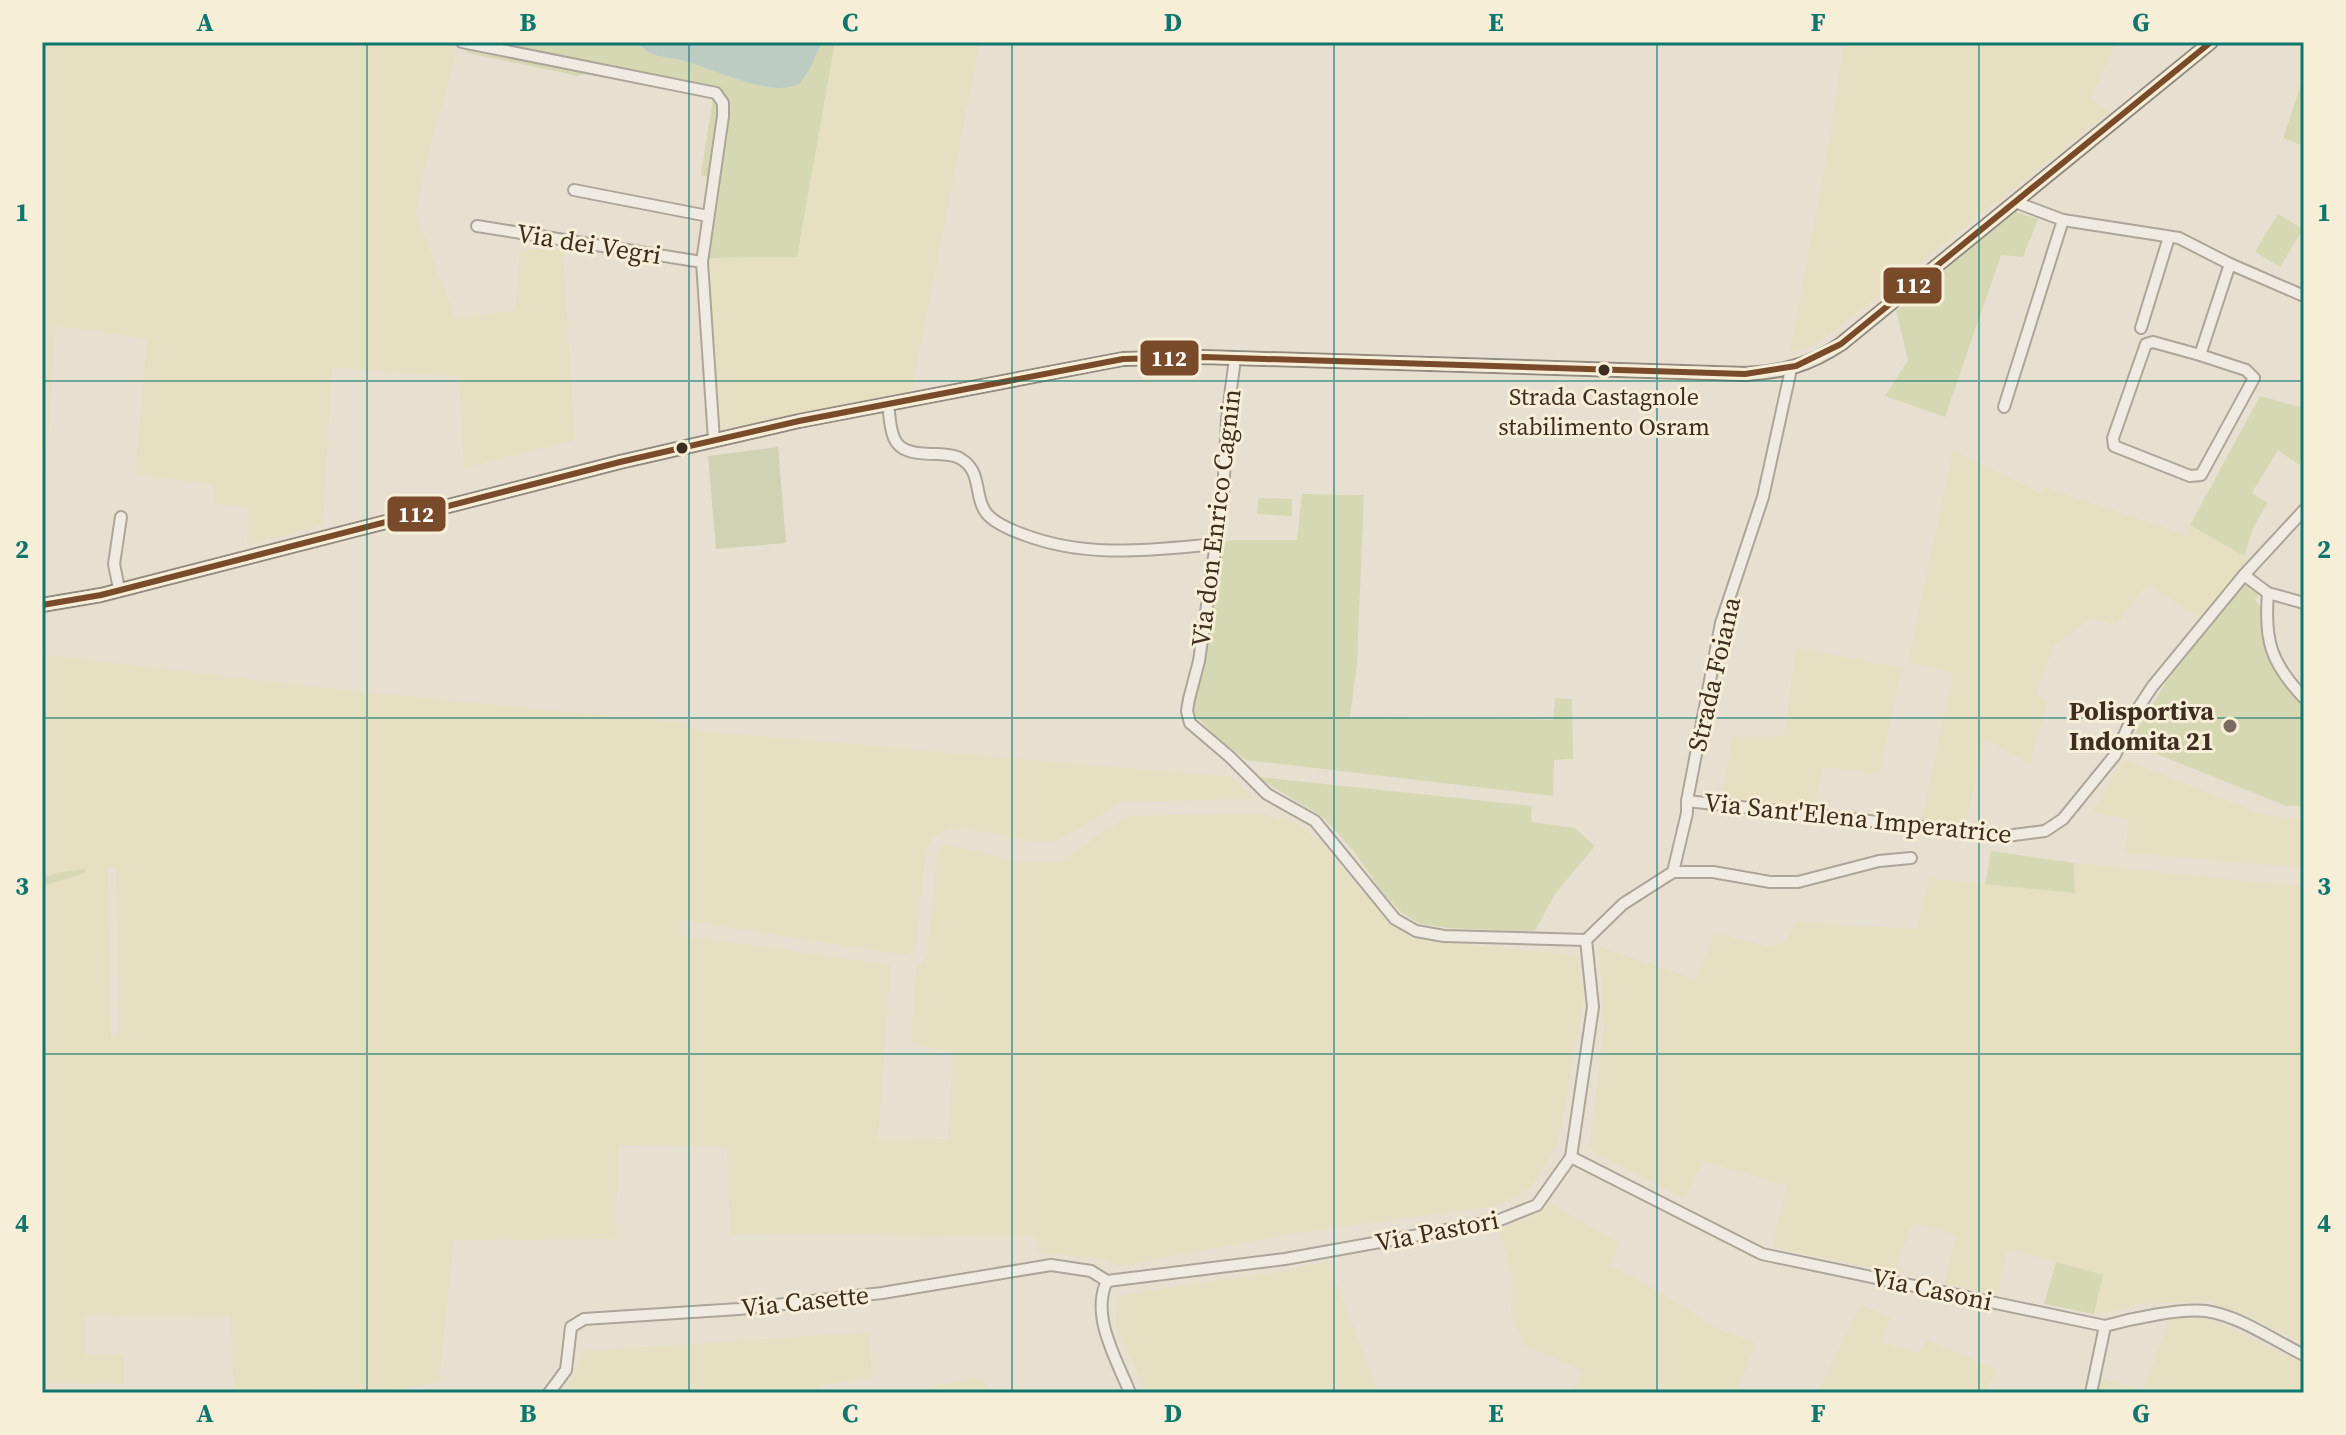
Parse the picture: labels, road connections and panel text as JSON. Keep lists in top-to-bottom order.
{
  "streets": {
    "street": [
      "Via dei Vegri",
      "Via don Enrico Cagnin",
      "Strada Foiana",
      "Via Sant'Elena Imperatrice",
      "Via Pastori",
      "Via Casoni",
      "Via Casette"
    ]
  },
  "crossings": [
    ["Via don Enrico Cagnin", "Via Pastori"],
    ["Strada Foiana", "Via Sant'Elena Imperatrice"],
    ["Via Pastori", "Via Casoni"],
    ["Via Pastori", "Via Casette"]
  ],
  "places": ["Strada Castagnole stabilimento Osram", "Polisportiva Indomita 21"],
  "lines": ["transit line 112"],
  "grid": {
    "columns": [
      "A",
      "B",
      "C",
      "D",
      "E",
      "F",
      "G"
    ],
    "rows": [
      "1",
      "2",
      "3",
      "4"
    ]
  }
}
